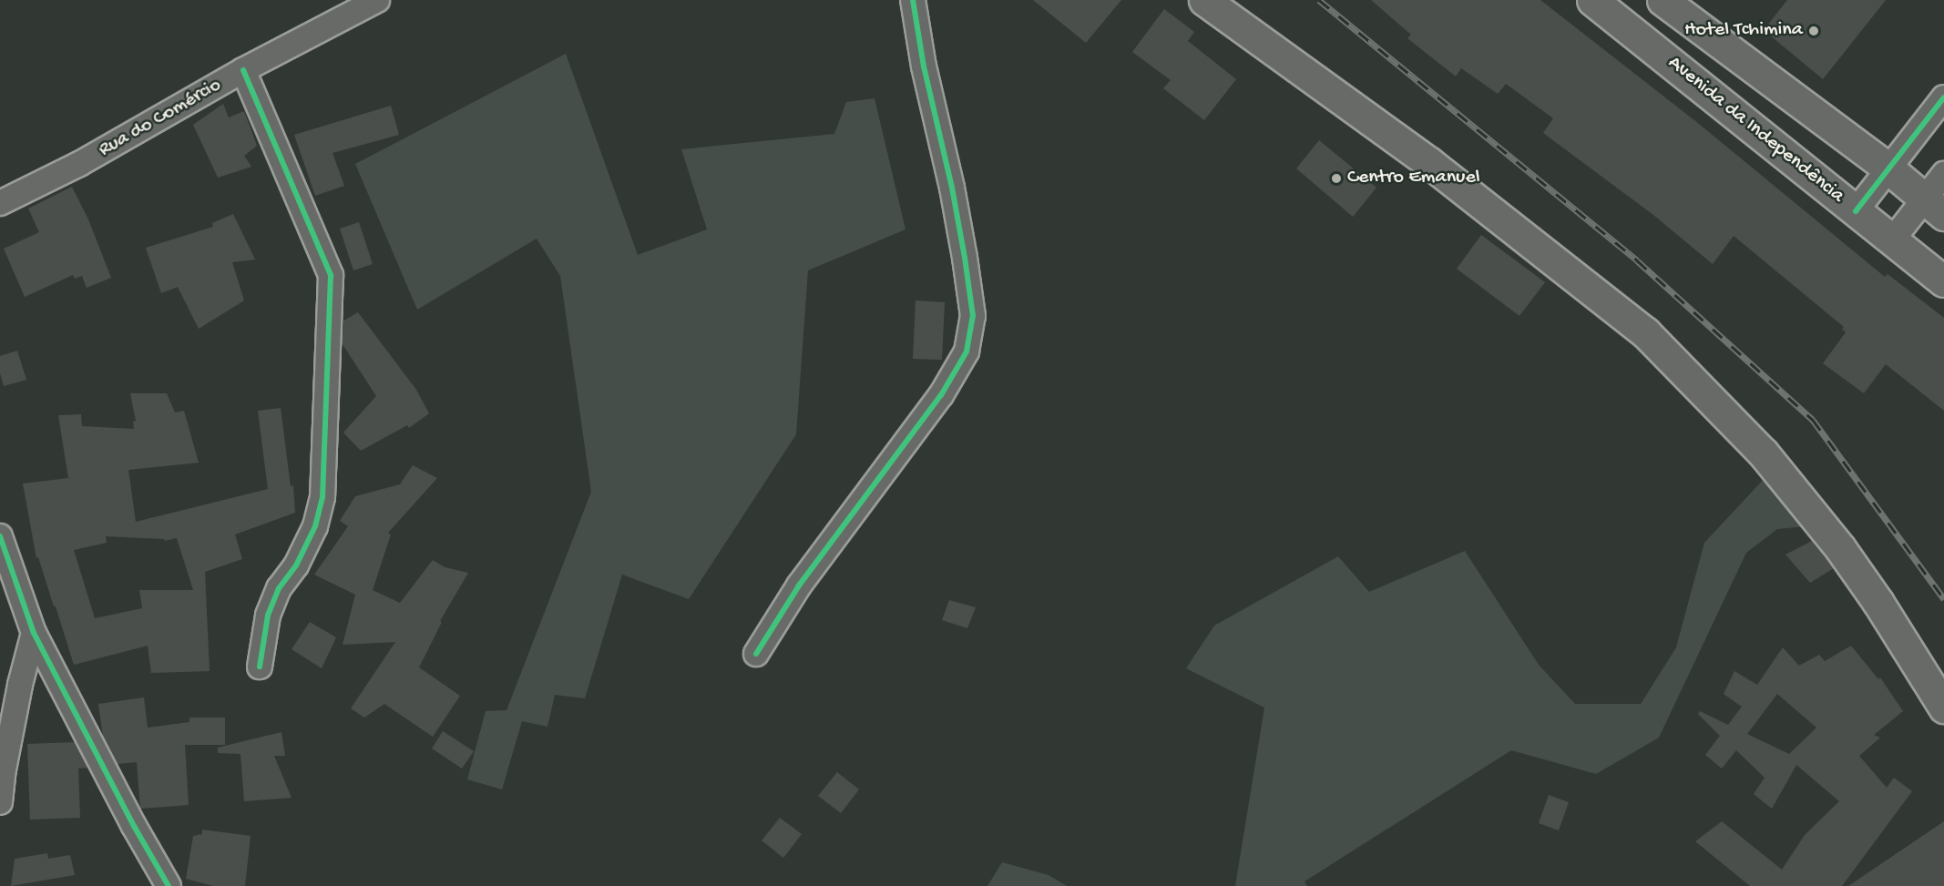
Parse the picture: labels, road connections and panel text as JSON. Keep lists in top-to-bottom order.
{
  "streets": {
    "main road": ["Avenida da Independência"],
    "street": ["Rua do Comércio"]
  },
  "places": ["Hotel Tchimina", "Centro Emanuel"]
}
